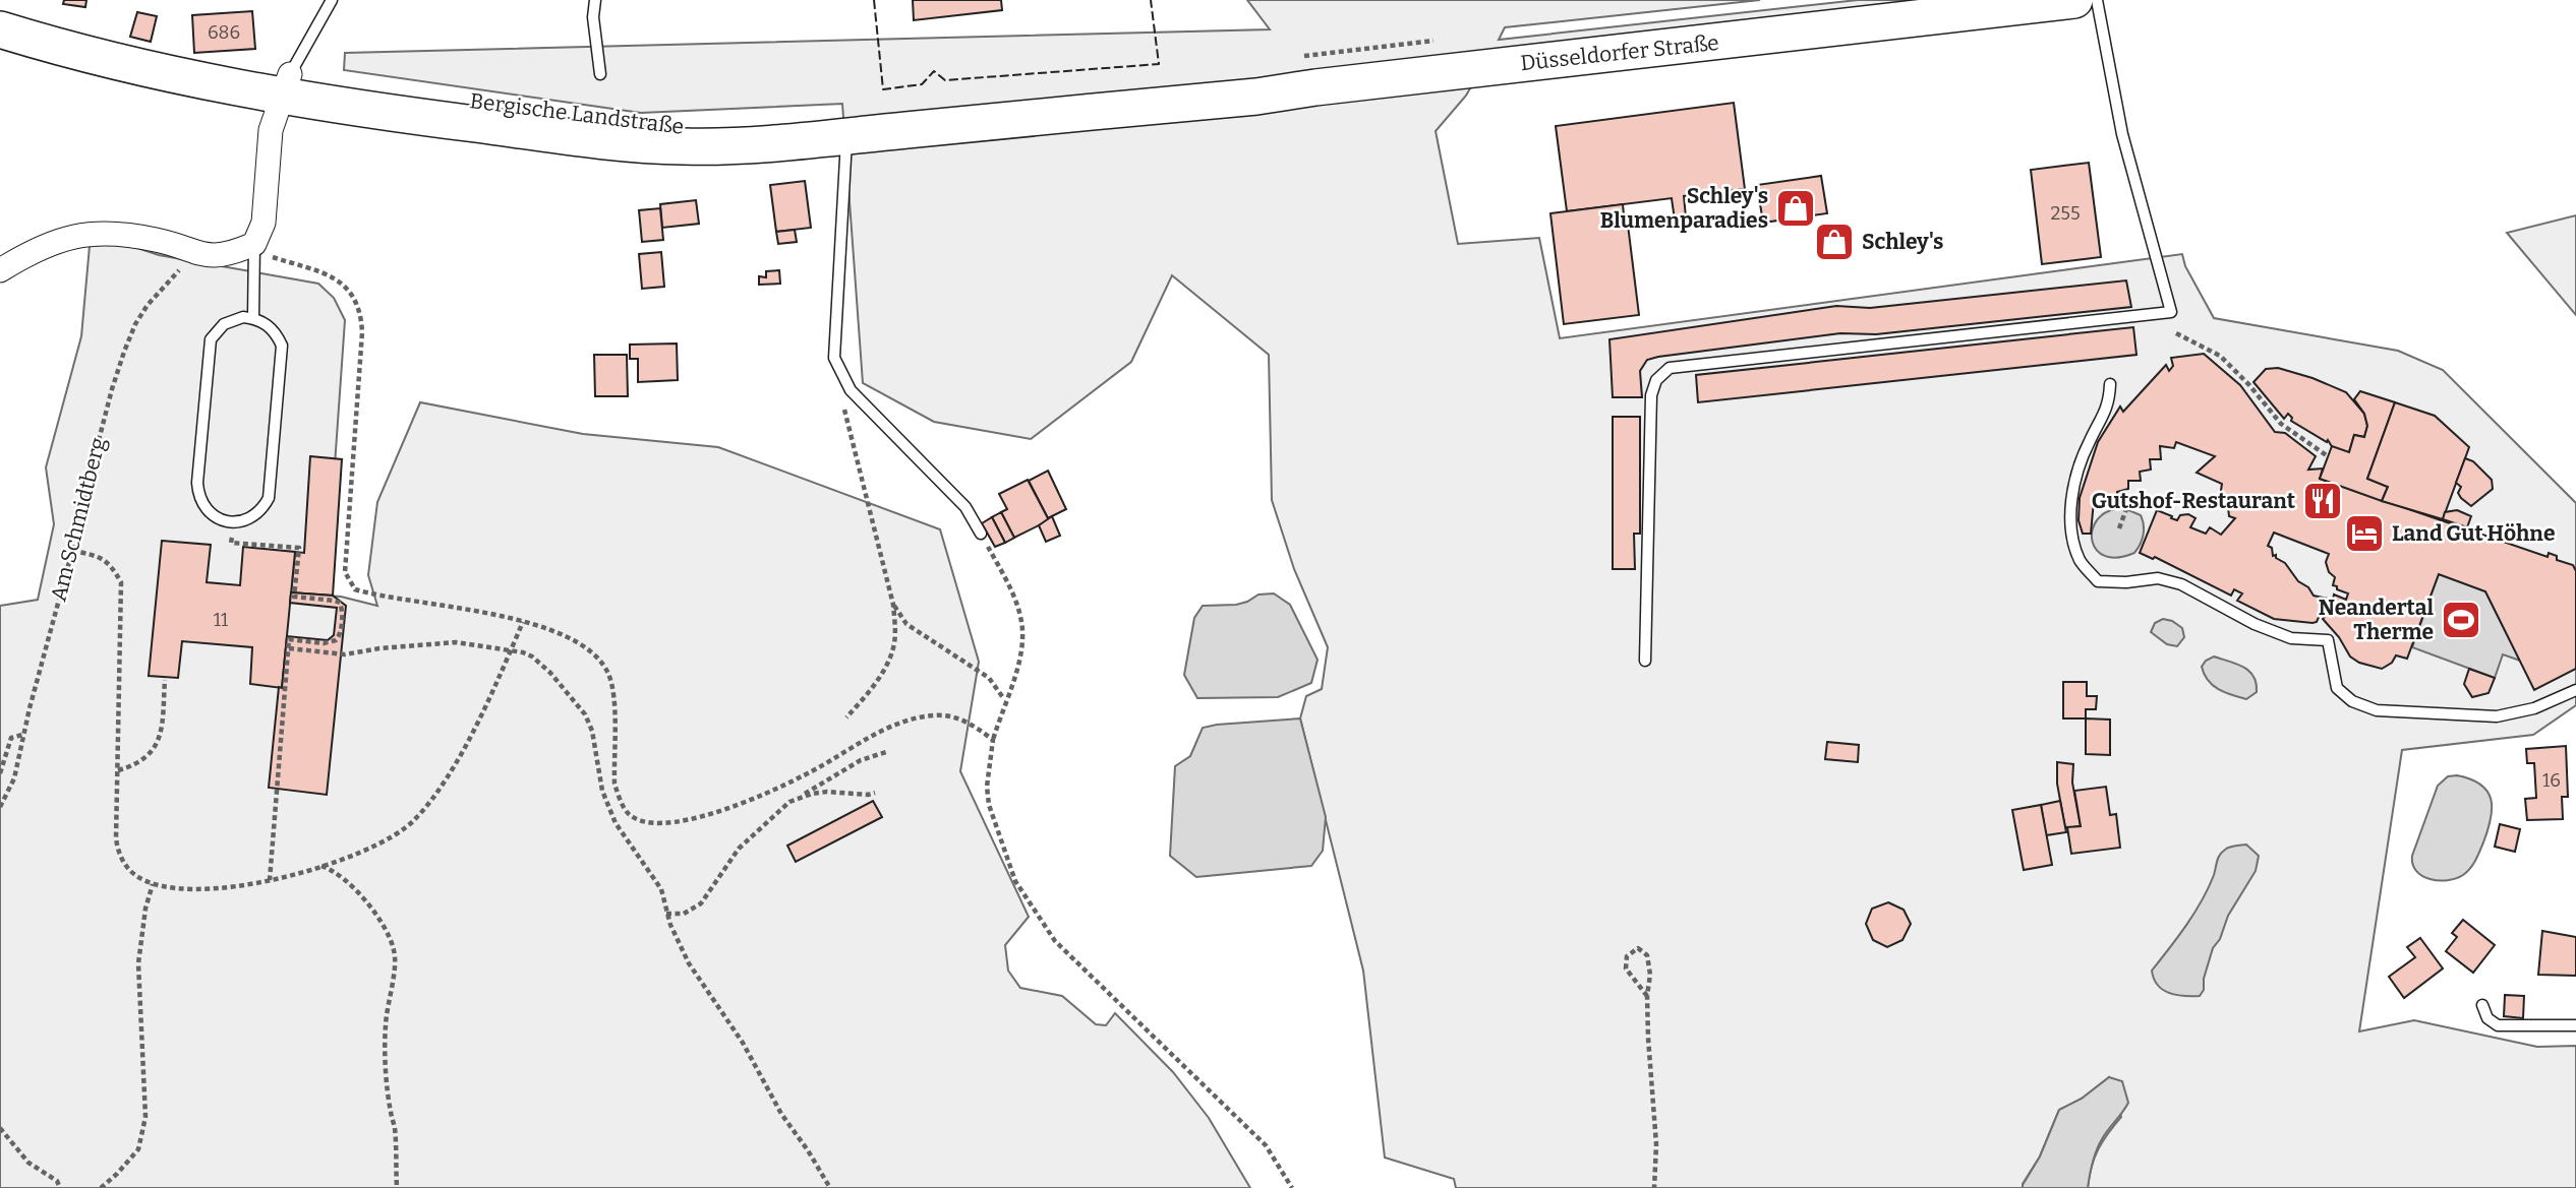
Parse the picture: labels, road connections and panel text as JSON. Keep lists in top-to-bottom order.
{
  "streets": {
    "main road": ["Düsseldorfer Straße", "Bergische Landstraße"],
    "path": ["Am Schmidtberg"]
  },
  "crossings": [
    ["Düsseldorfer Straße", "Bergische Landstraße"]
  ],
  "places": {
    "shop": ["Schley's Blumenparadies", "Schley's"],
    "restaurant": ["Gutshof-Restaurant"],
    "hotel": ["Land Gut Höhne"],
    "sports": ["Neandertal Therme"]
  },
  "house_numbers": [
    "686",
    "255",
    "11",
    "16"
  ]
}
